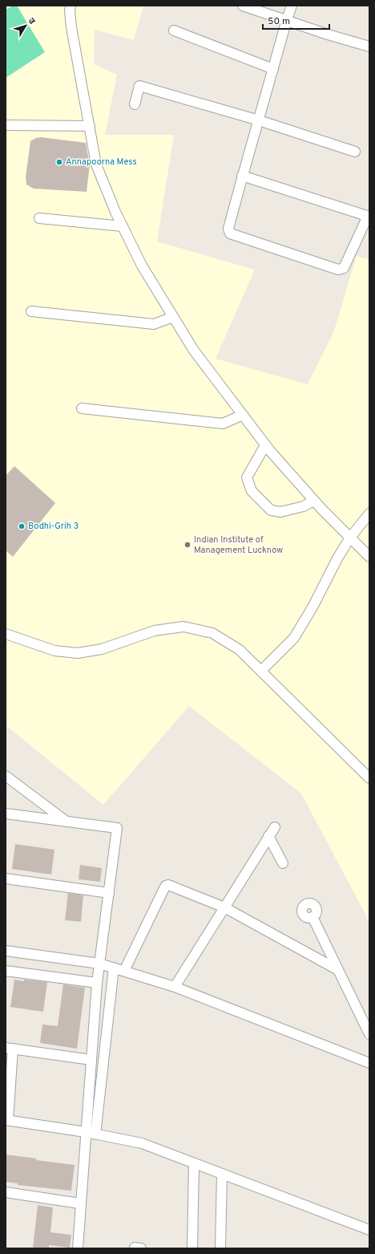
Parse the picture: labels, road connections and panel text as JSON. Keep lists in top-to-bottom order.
{
  "places": ["Annapoorna Mess", "Bodhi-Grih 3", "Indian Institute of Management Lucknow"],
  "scale_bar": "50 m",
  "north": "top right"
}
